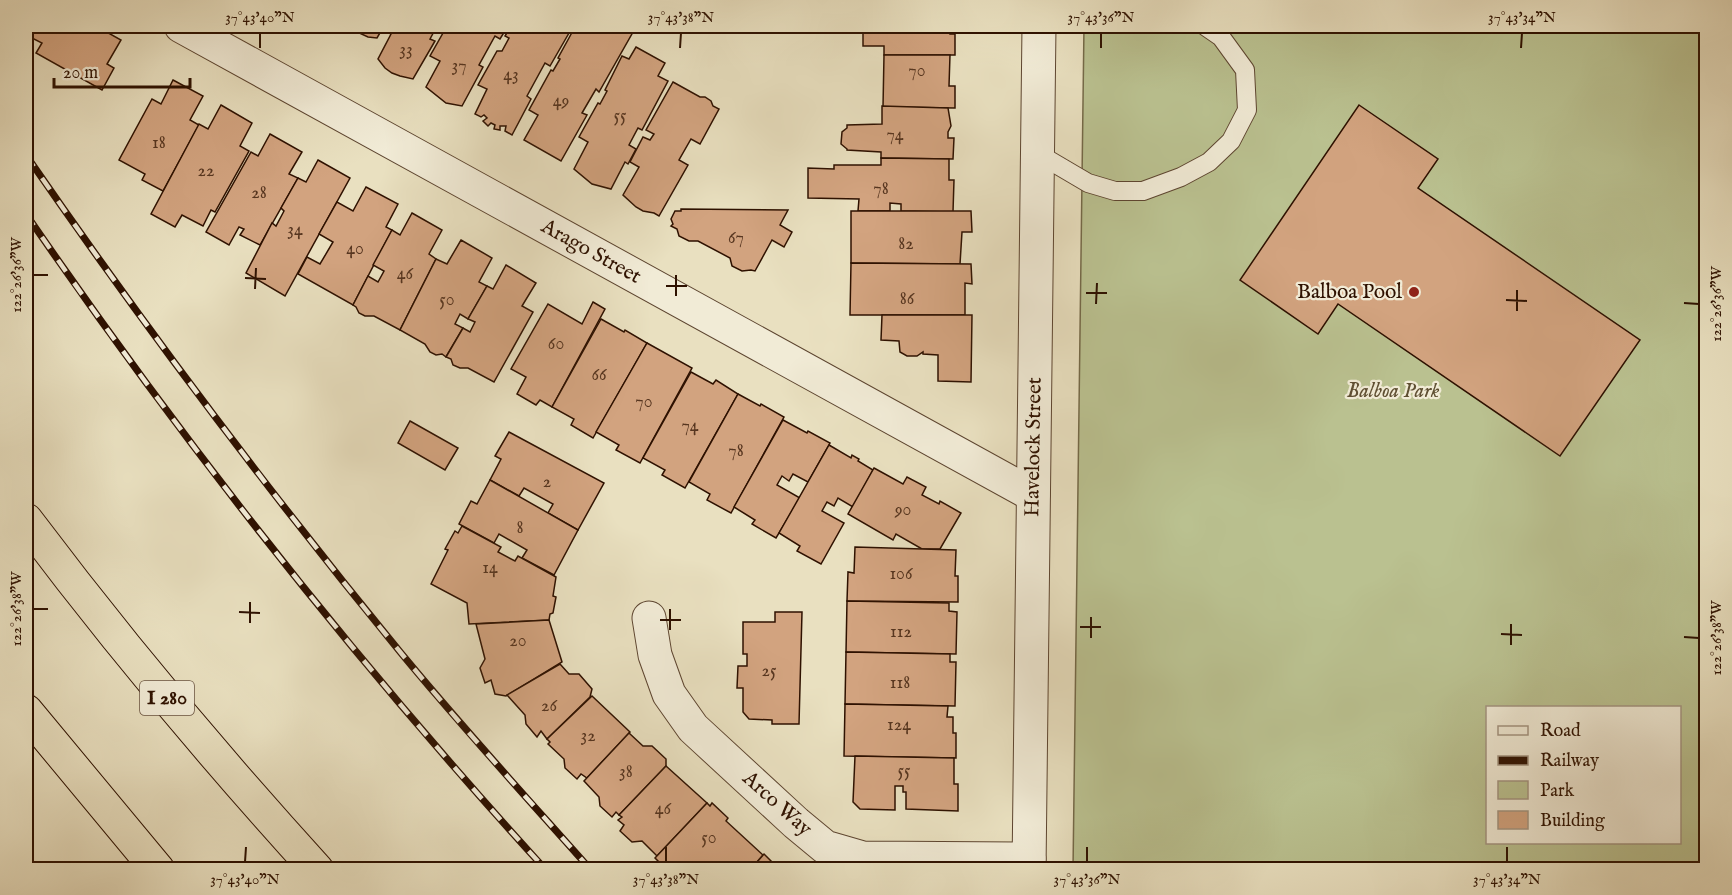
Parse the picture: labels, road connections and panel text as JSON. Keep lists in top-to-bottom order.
{
  "streets": {
    "highway": ["I 280"],
    "street": ["Arago Street", "Havelock Street", "Arco Way"]
  },
  "crossings": [
    ["Arago Street", "Havelock Street"],
    ["Havelock Street", "Arco Way"]
  ],
  "parks": ["Balboa Park"],
  "places": ["Balboa Pool"],
  "house_numbers": [
    "33",
    "37",
    "70",
    "43",
    "49",
    "55",
    "74",
    "18",
    "22",
    "78",
    "28",
    "34",
    "67",
    "82",
    "40",
    "46",
    "86",
    "50",
    "60",
    "66",
    "70",
    "74",
    "78",
    "2",
    "90",
    "8",
    "14",
    "106",
    "112",
    "20",
    "25",
    "118",
    "26",
    "124",
    "32",
    "55",
    "38",
    "46",
    "50"
  ],
  "legend": [
    "Road",
    "Railway",
    "Park",
    "Building"
  ],
  "scale_bar": "20 m",
  "coordinates": [
    "37°43'40\"N",
    "37°43'38\"N",
    "37°43'36\"N",
    "37°43'34\"N",
    "122°26'36\"W",
    "122°26'38\"W"
  ]
}
